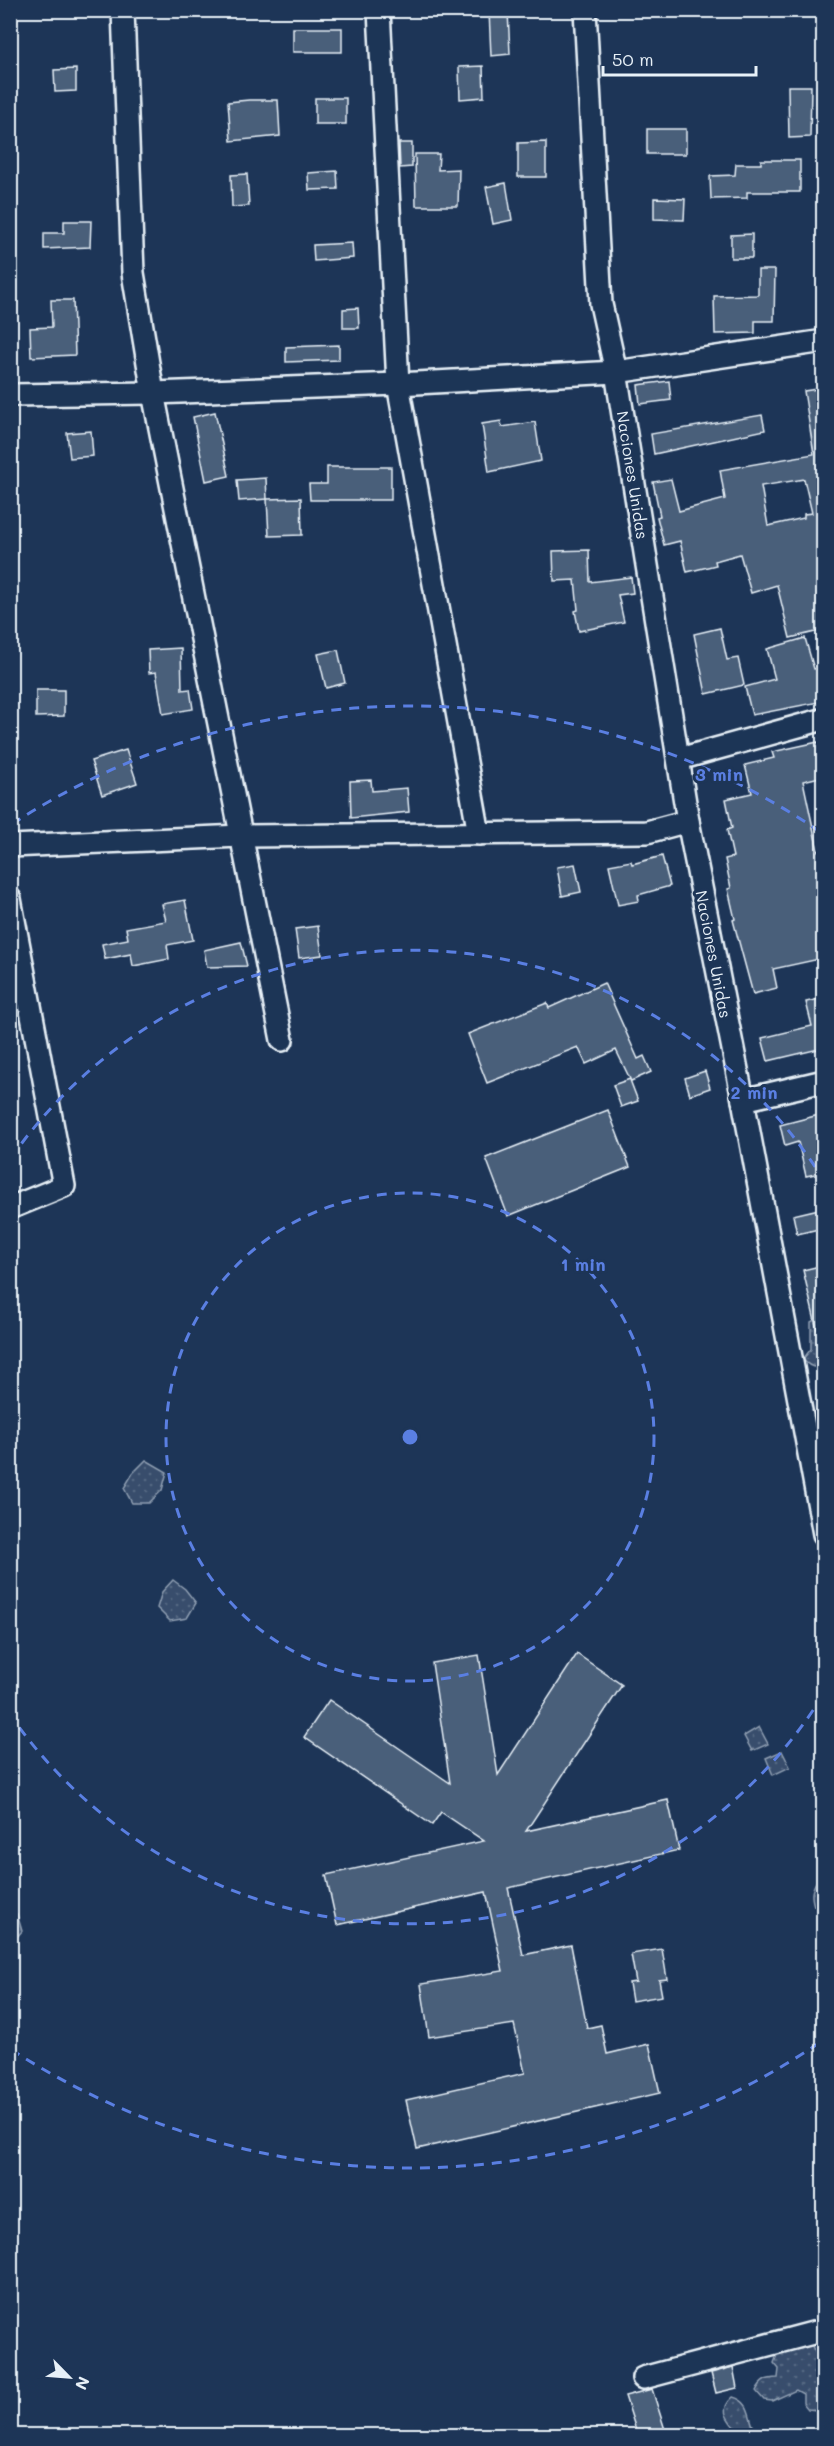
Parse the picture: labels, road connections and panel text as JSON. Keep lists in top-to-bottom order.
{
  "streets": {
    "street": ["Naciones Unidas"]
  },
  "scale_bar": "50 m",
  "north": "bottom right",
  "rings": ["3 min", "2 min", "1 min"]
}
